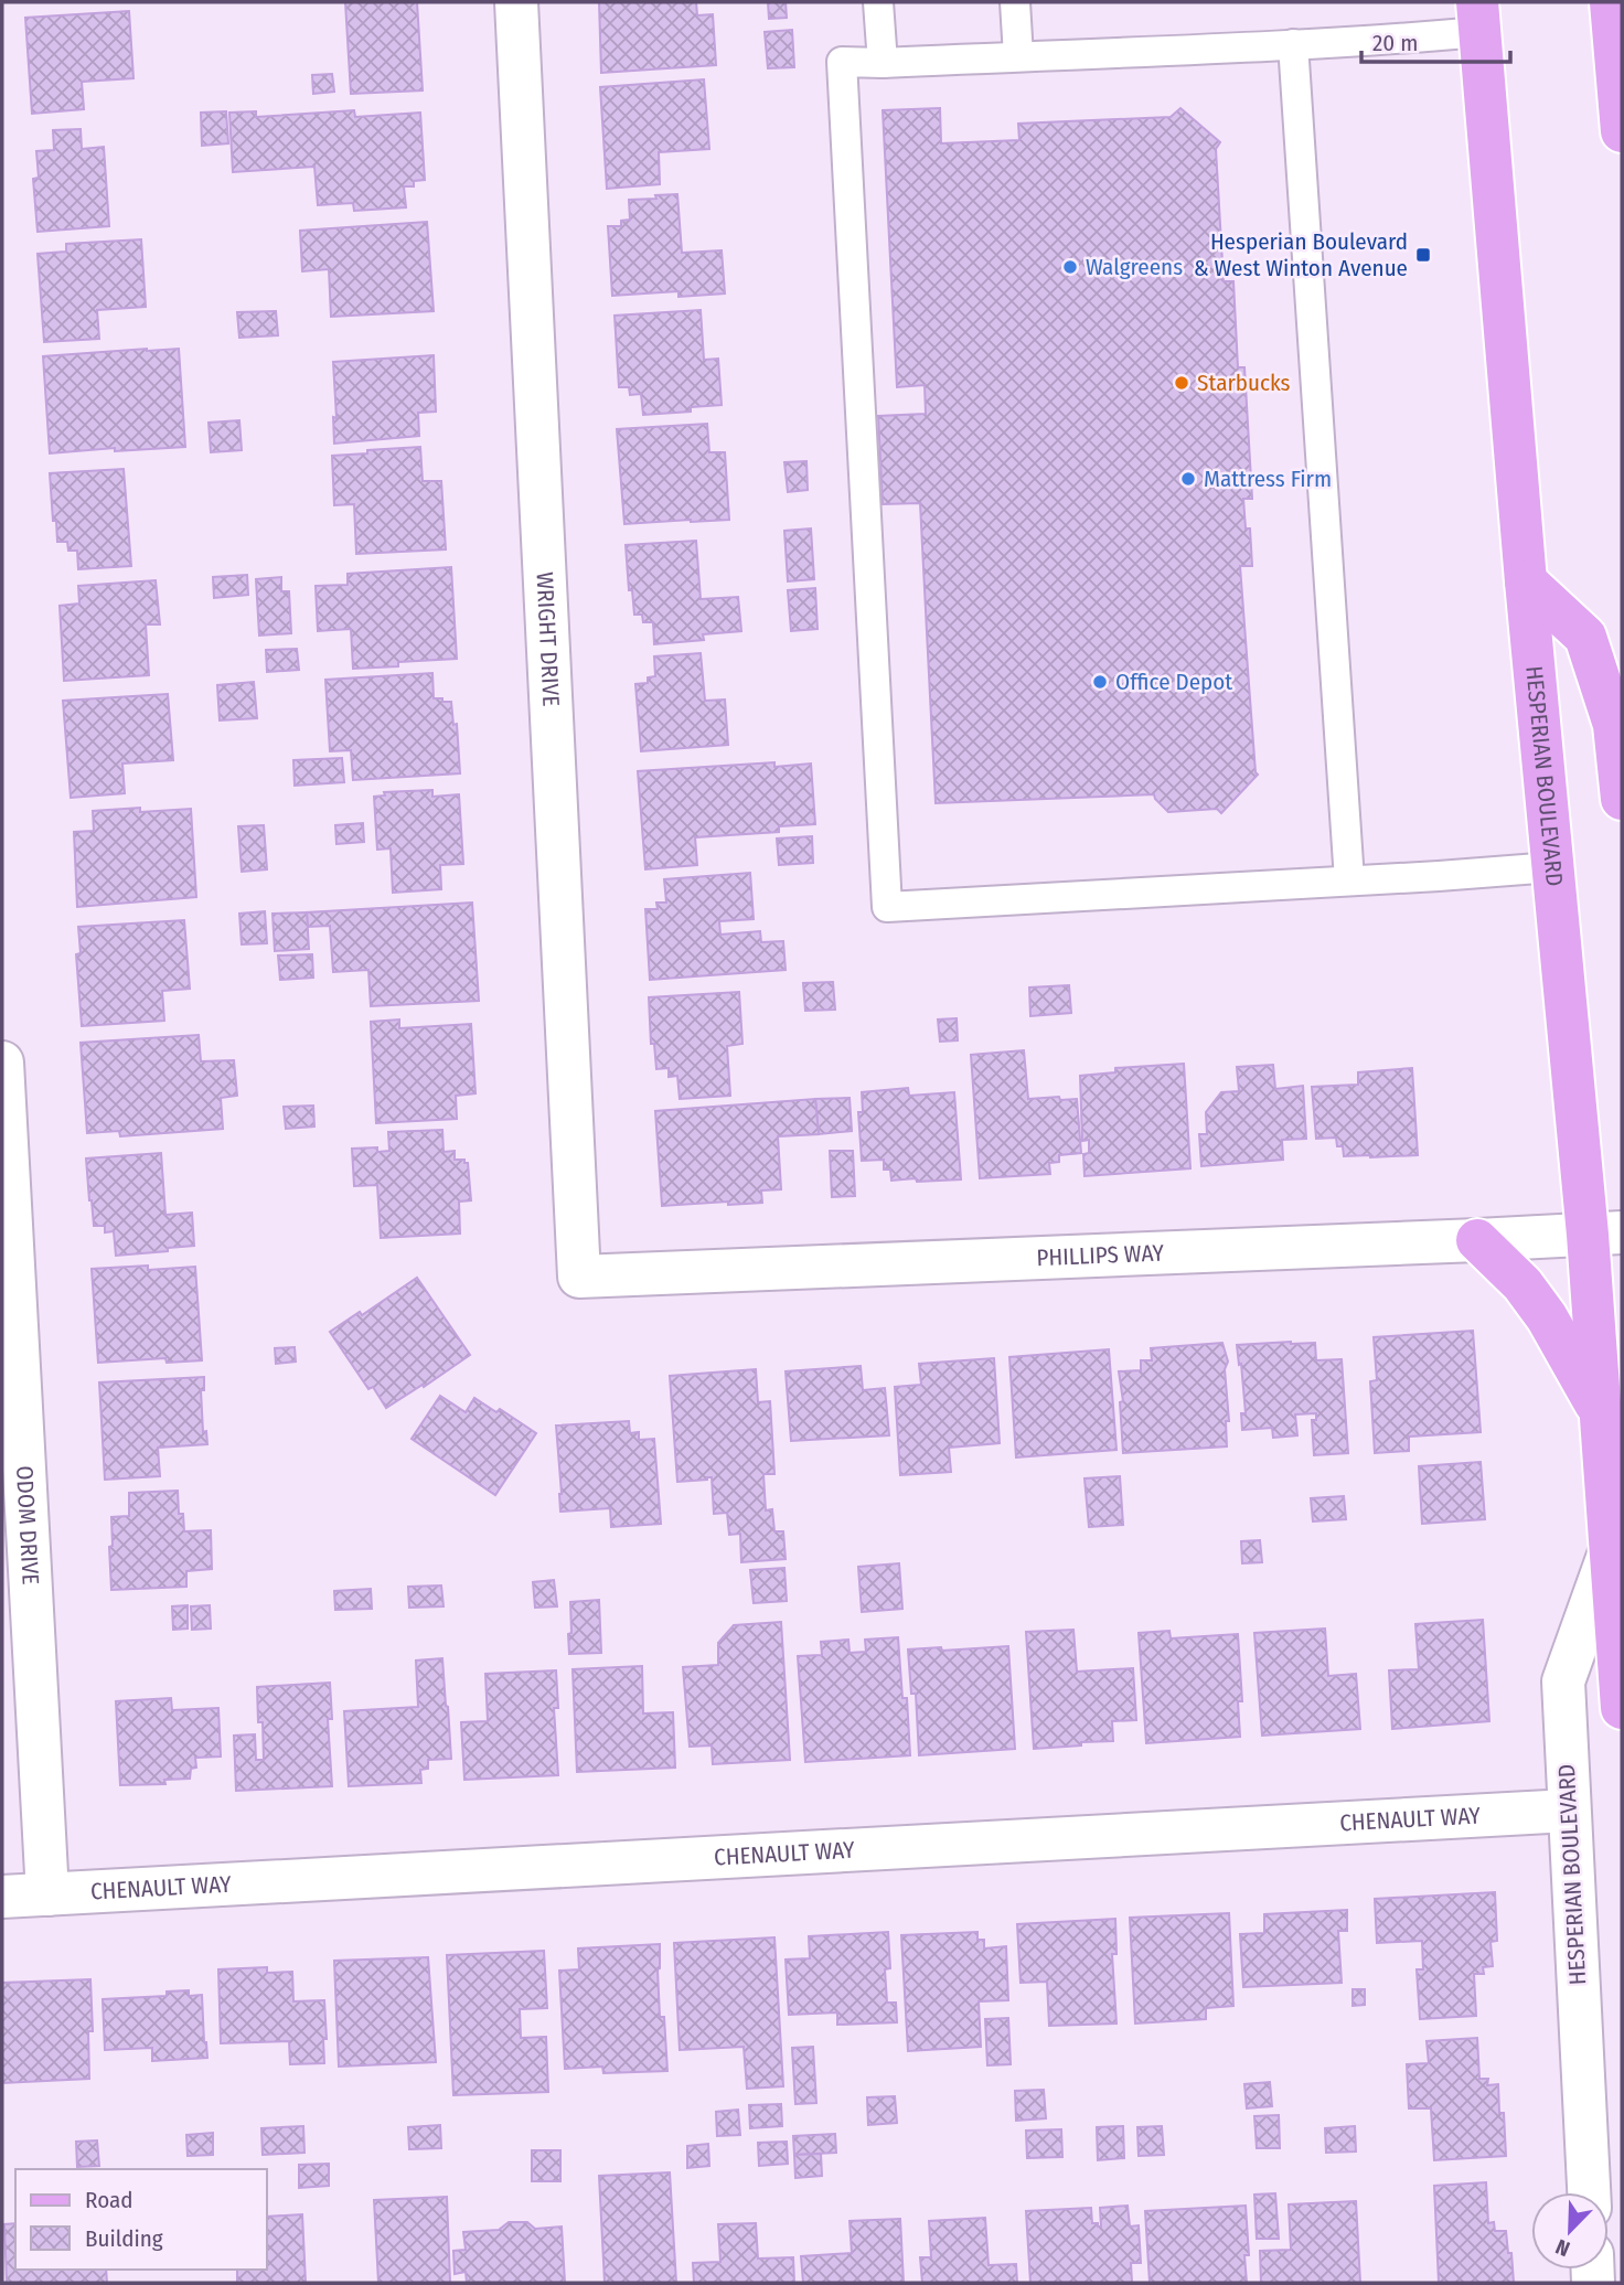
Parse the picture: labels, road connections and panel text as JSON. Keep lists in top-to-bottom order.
{
  "streets": {
    "main road": ["HESPERIAN BOULEVARD"],
    "street": [
      "WRIGHT DRIVE",
      "PHILLIPS WAY",
      "ODOM DRIVE",
      "CHENAULT WAY"
    ]
  },
  "crossings": [
    ["WRIGHT DRIVE", "PHILLIPS WAY"],
    ["HESPERIAN BOULEVARD", "PHILLIPS WAY"],
    ["HESPERIAN BOULEVARD", "CHENAULT WAY"],
    ["ODOM DRIVE", "CHENAULT WAY"]
  ],
  "places": {
    "transit": ["Hesperian Boulevard & West Winton Avenue"],
    "other": [
      "Walgreens",
      "Starbucks",
      "Mattress Firm",
      "Office Depot"
    ]
  },
  "legend": ["Road", "Building"],
  "scale_bar": "20 m",
  "north": "bottom left"
}
